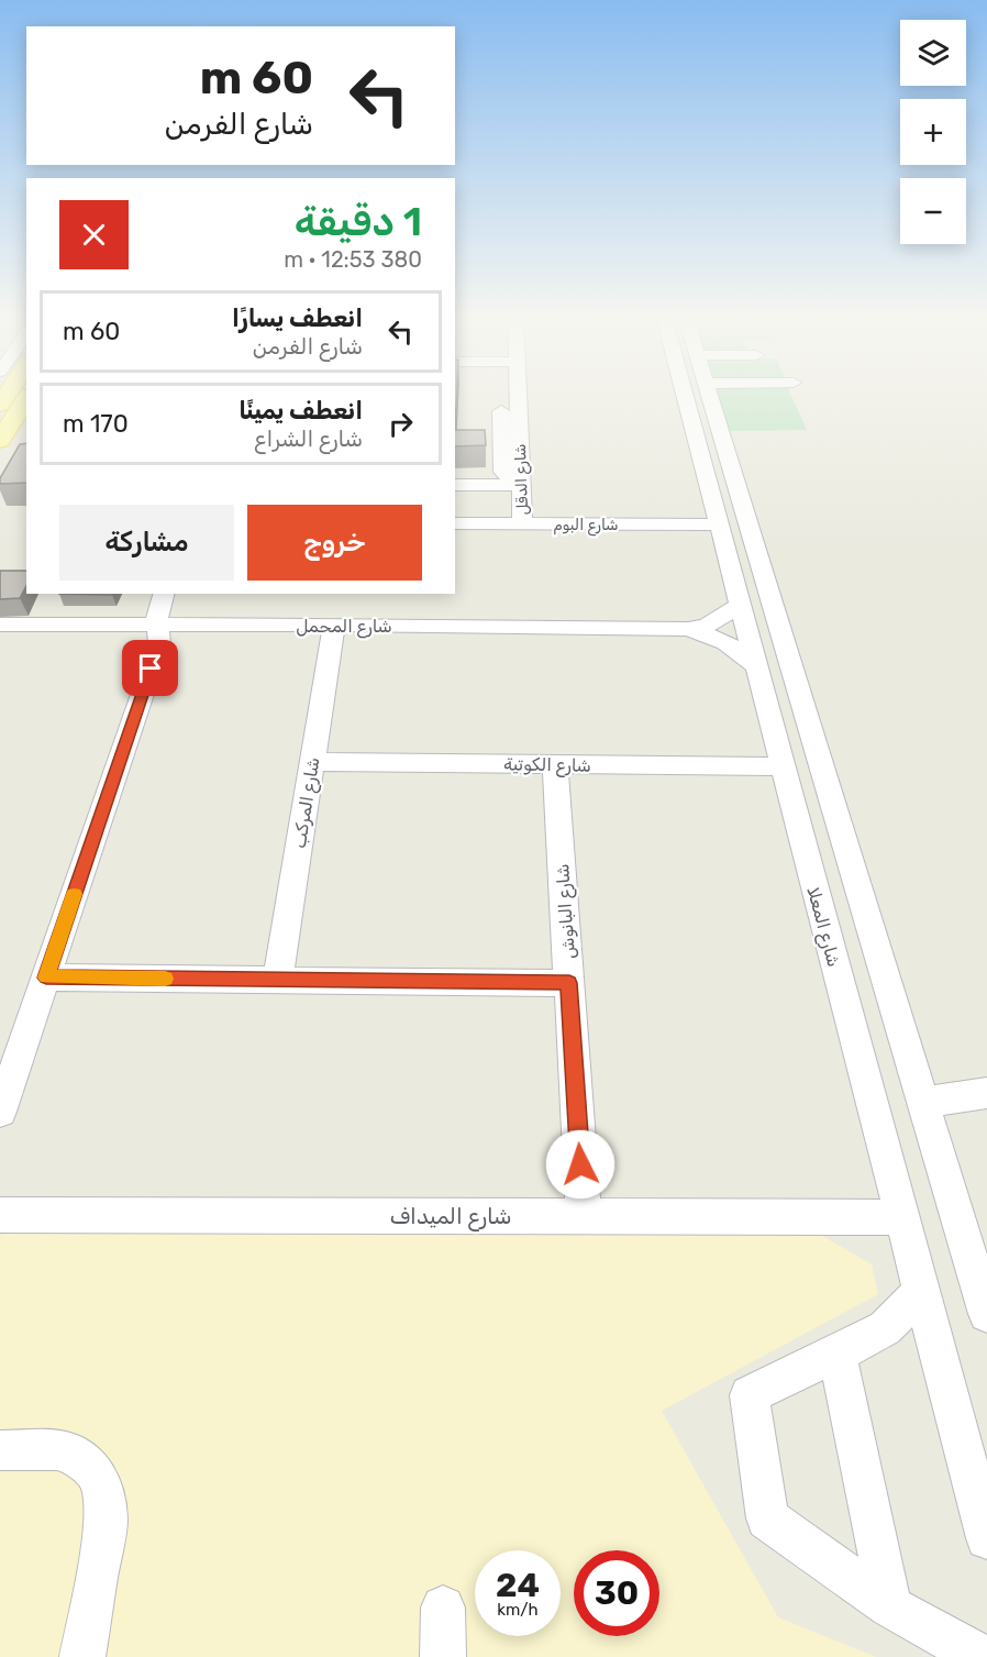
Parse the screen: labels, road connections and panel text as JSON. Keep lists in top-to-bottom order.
{
  "streets": {
    "street": [
      "شارع الدقل",
      "شارع البوم",
      "شارع المحمل",
      "شارع الكوتية",
      "شارع المركب",
      "شارع البانوش",
      "شارع المعلا",
      "شارع الميداف"
    ]
  },
  "crossings": [
    ["شارع الدقل", "شارع البوم"],
    ["شارع البوم", "شارع المعلا"],
    ["شارع المحمل", "شارع المركب"],
    ["شارع المحمل", "شارع المعلا"],
    ["شارع الكوتية", "شارع المركب"],
    ["شارع الكوتية", "شارع البانوش"],
    ["شارع الكوتية", "شارع المعلا"],
    ["شارع البانوش", "شارع الميداف"],
    ["شارع المعلا", "شارع الميداف"]
  ],
  "page": {
    "map_buttons": ["+", "−"],
    "turn": ["60 m", "شارع الفرمن"],
    "heading": ["1 دقيقة", "380 m · 12:53"],
    "list": [
      {
        "name": "انعطف يسارًا",
        "note": "شارع الفرمن",
        "value": "60 m"
      },
      {
        "name": "انعطف يمينًا",
        "note": "شارع الشراع",
        "value": "170 m"
      }
    ],
    "buttons": ["خروج", "مشاركة"],
    "speed": "24 km/h",
    "limit": "30"
  }
}
